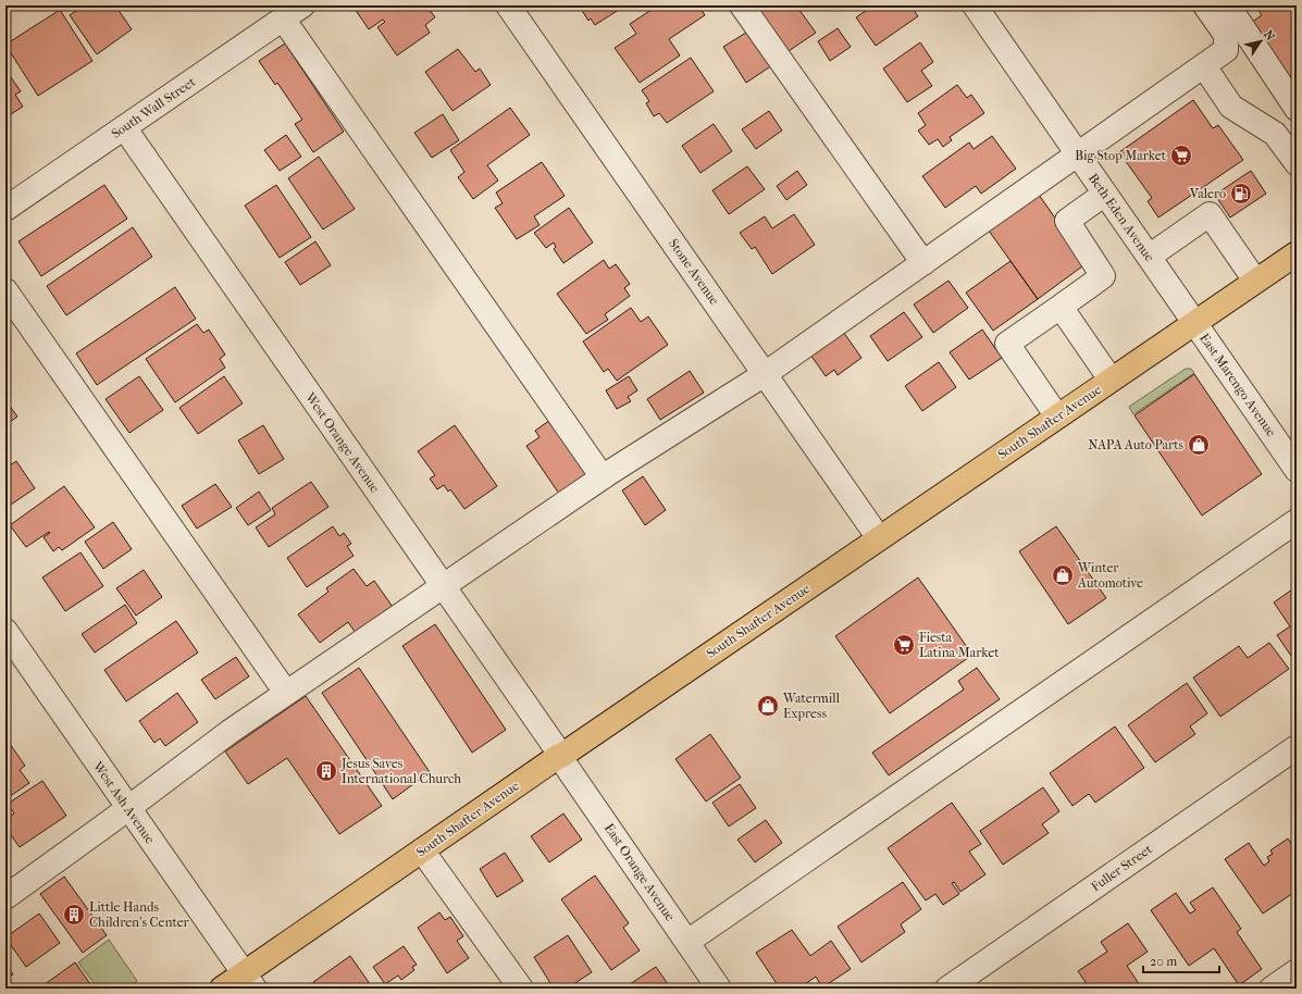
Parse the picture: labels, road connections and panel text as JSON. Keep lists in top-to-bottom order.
{
  "streets": {
    "main road": ["South Shafter Avenue"],
    "street": [
      "South Wall Street",
      "Beth Eden Avenue",
      "Stone Avenue",
      "East Marengo Avenue",
      "West Orange Avenue",
      "West Ash Avenue",
      "Fuller Street",
      "East Orange Avenue"
    ]
  },
  "crossings": [
    ["South Wall Street", "West Orange Avenue"],
    ["Beth Eden Avenue", "East Marengo Avenue"],
    ["Beth Eden Avenue", "South Shafter Avenue"],
    ["Stone Avenue", "South Shafter Avenue"],
    ["East Marengo Avenue", "South Shafter Avenue"],
    ["South Shafter Avenue", "West Orange Avenue"],
    ["South Shafter Avenue", "West Ash Avenue"],
    ["South Shafter Avenue", "East Orange Avenue"],
    ["West Orange Avenue", "East Orange Avenue"]
  ],
  "places": {
    "supermarket": ["Big Stop Market", "Fiesta Latina Market"],
    "fuel station": ["Valero"],
    "shop": ["NAPA Auto Parts", "Winter Automotive", "Watermill Express"],
    "building": ["Jesus Saves International Church", "Little Hands Children's Center"]
  },
  "scale_bar": "20 m",
  "north": "top right"
}
